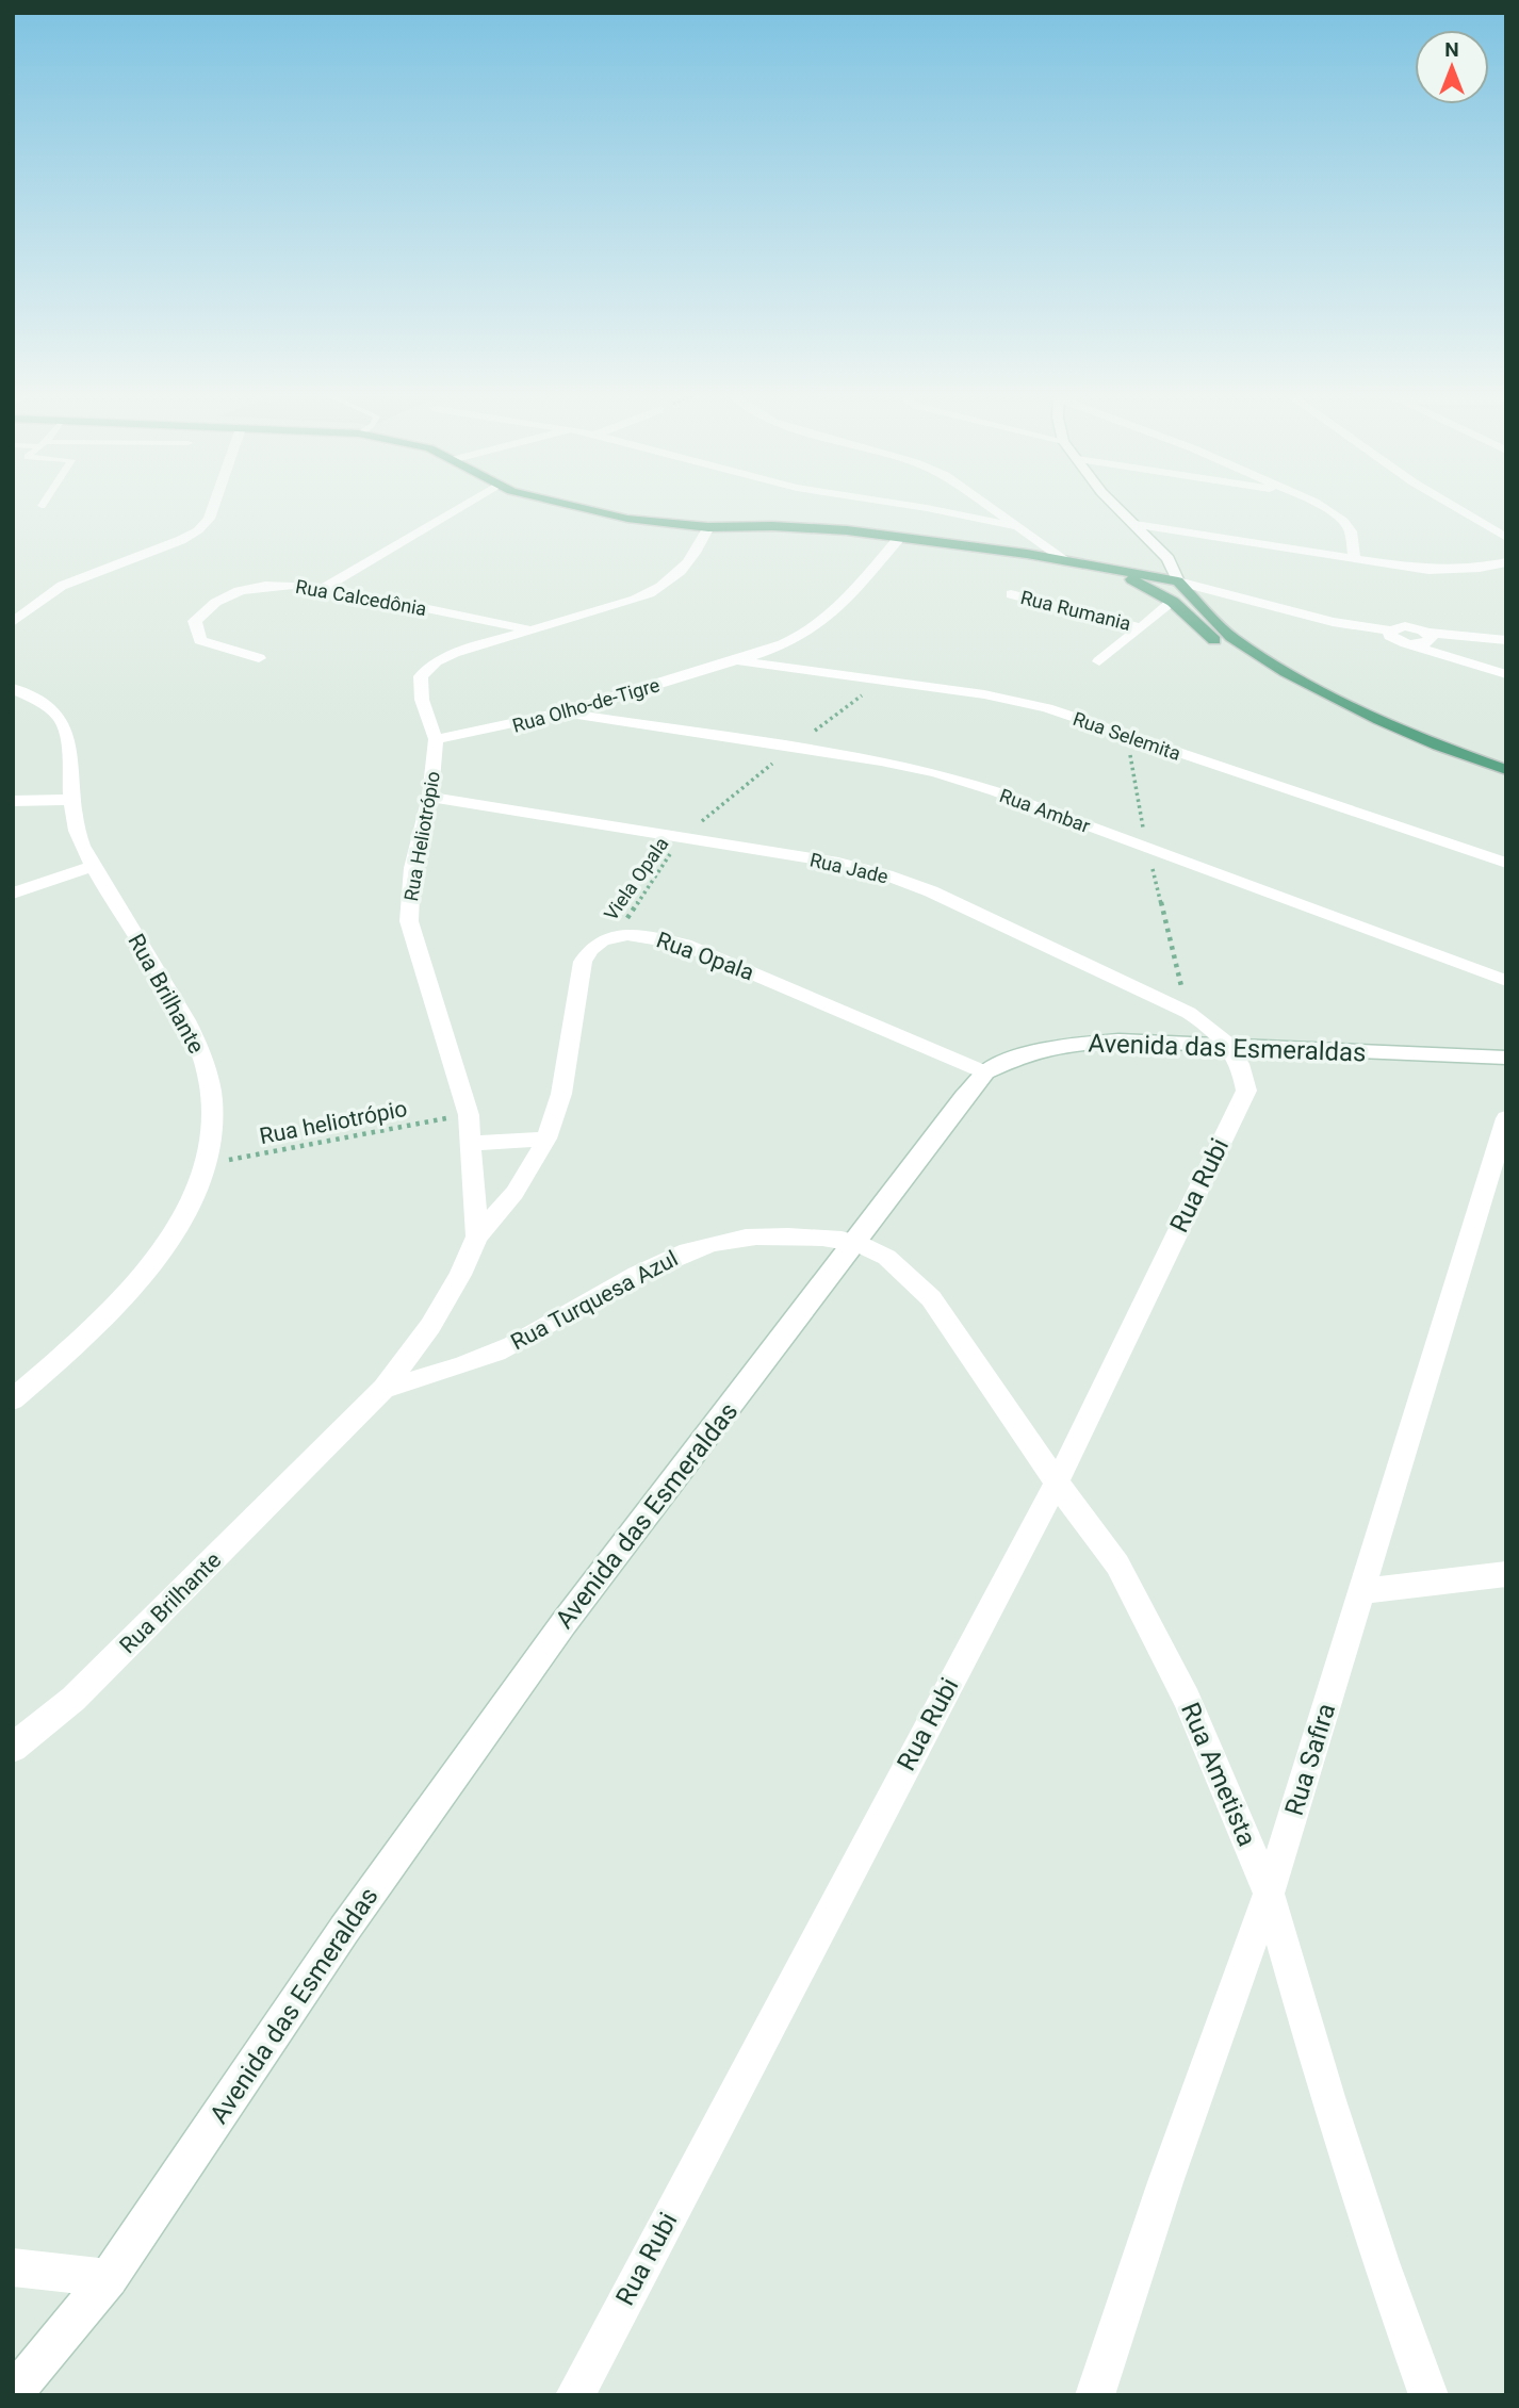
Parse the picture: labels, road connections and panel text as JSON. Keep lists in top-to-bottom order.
{
  "streets": {
    "street": [
      "Rua Calcedônia",
      "Rua Rumania",
      "Rua Olho-de-Tigre",
      "Rua Selemita",
      "Rua Ambar",
      "Rua Heliotrópio",
      "Rua Jade",
      "Rua Opala",
      "Rua Brilhante",
      "Avenida das Esmeraldas",
      "Rua Rubi",
      "Rua Turquesa Azul",
      "Rua Safira",
      "Rua Ametista"
    ],
    "path": ["Viela Opala", "Rua heliotrópio"]
  },
  "crossings": [
    ["Rua Calcedônia", "Rua Heliotrópio"],
    ["Rua Olho-de-Tigre", "Rua Selemita"],
    ["Rua Olho-de-Tigre", "Rua Ambar"],
    ["Rua Olho-de-Tigre", "Rua Heliotrópio"],
    ["Rua Heliotrópio", "Rua Jade"],
    ["Rua Heliotrópio", "Rua Brilhante"],
    ["Rua Heliotrópio", "Rua heliotrópio"],
    ["Rua Jade", "Viela Opala"],
    ["Rua Jade", "Avenida das Esmeraldas"],
    ["Rua Jade", "Rua Rubi"],
    ["Viela Opala", "Rua Opala"],
    ["Rua Opala", "Avenida das Esmeraldas"],
    ["Rua Brilhante", "Rua heliotrópio"],
    ["Rua Brilhante", "Rua Turquesa Azul"],
    ["Avenida das Esmeraldas", "Rua Rubi"],
    ["Avenida das Esmeraldas", "Rua Turquesa Azul"],
    ["Avenida das Esmeraldas", "Rua Ametista"],
    ["Rua Rubi", "Rua Ametista"],
    ["Rua Turquesa Azul", "Rua Ametista"],
    ["Rua Safira", "Rua Ametista"]
  ],
  "north": "top"
}
